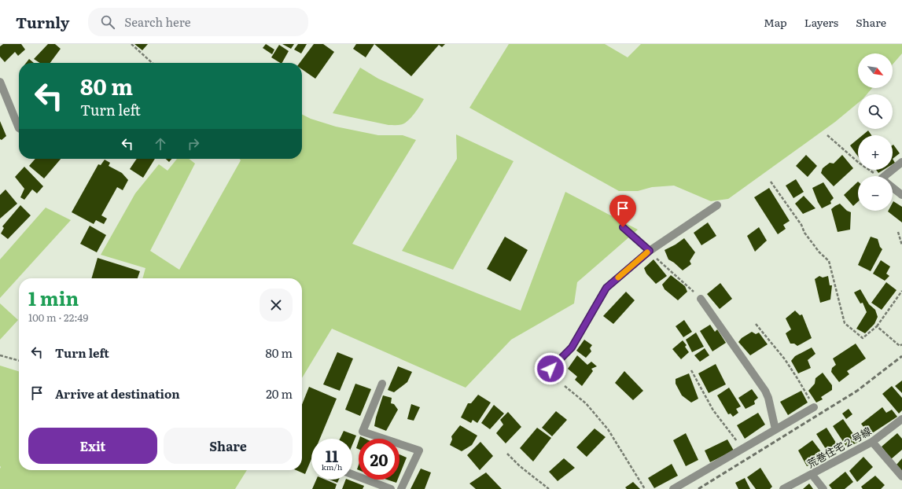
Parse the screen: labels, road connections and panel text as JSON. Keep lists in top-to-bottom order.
{
  "streets": {
    "street": ["荒巻住宅２号線"]
  },
  "north": "bottom right",
  "page": {
    "header": "Turnly",
    "search": "Search here",
    "nav": ["Map", "Layers", "Share"],
    "map_buttons": ["+", "−"],
    "turn": ["80 m", "Turn left"],
    "heading": ["1 min", "100 m · 22:49"],
    "list": [
      {
        "name": "Turn left",
        "value": "80 m"
      },
      {
        "name": "Arrive at destination",
        "value": "20 m"
      }
    ],
    "buttons": ["Exit", "Share"],
    "speed": "11 km/h",
    "limit": "20"
  }
}
